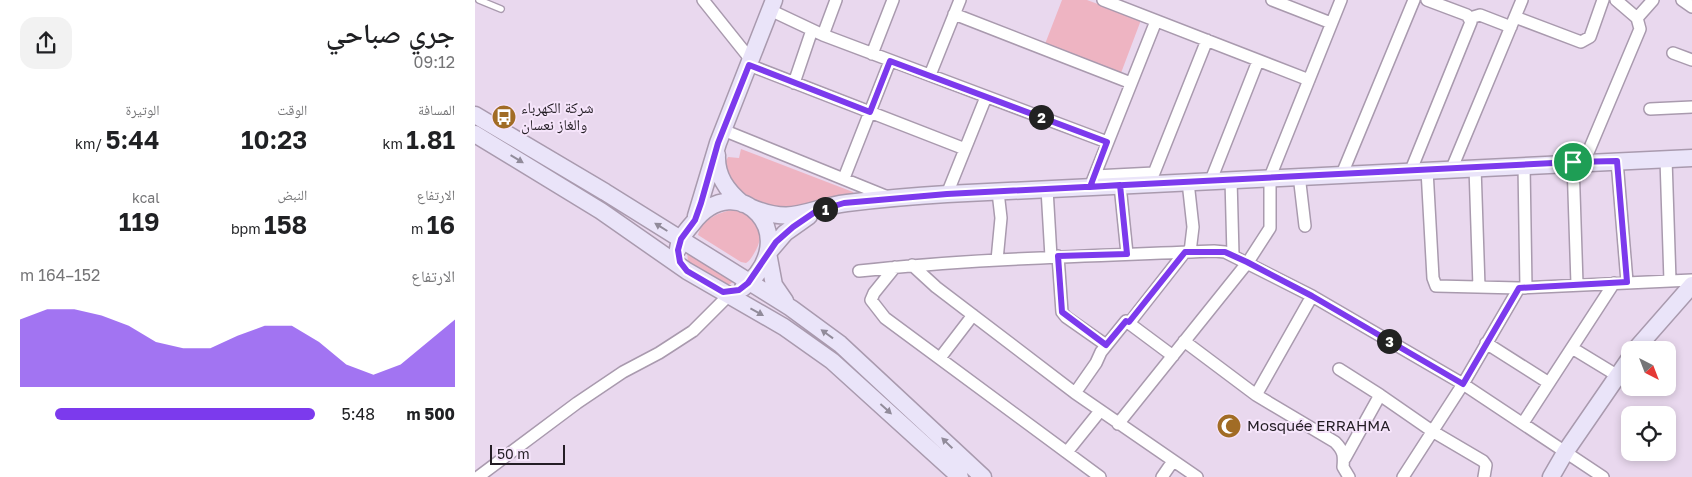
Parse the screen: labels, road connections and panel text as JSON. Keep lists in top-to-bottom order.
{
  "places": {
    "bus stop": ["شركة الكهرباء والغاز نعسان"],
    "mosque": ["Mosquée ERRAHMA"]
  },
  "scale_bar": "50 m",
  "north": "bottom right",
  "page": {
    "heading": ["جري صباحي", "09:12"],
    "stats": [
      ["المسافة", "1.81 km"],
      ["الوقت", "10:23"],
      ["الوتيرة", "5:44 /km"],
      ["الارتفاع", "16 m"],
      ["النبض", "158 bpm"],
      ["kcal", "119"]
    ],
    "pins": ["2", "1", "3"],
    "chart": ["الارتفاع", "152–164 m"],
    "list": [
      {
        "name": "500 m",
        "note": "5:48"
      }
    ],
    "scale": "50 m"
  }
}
